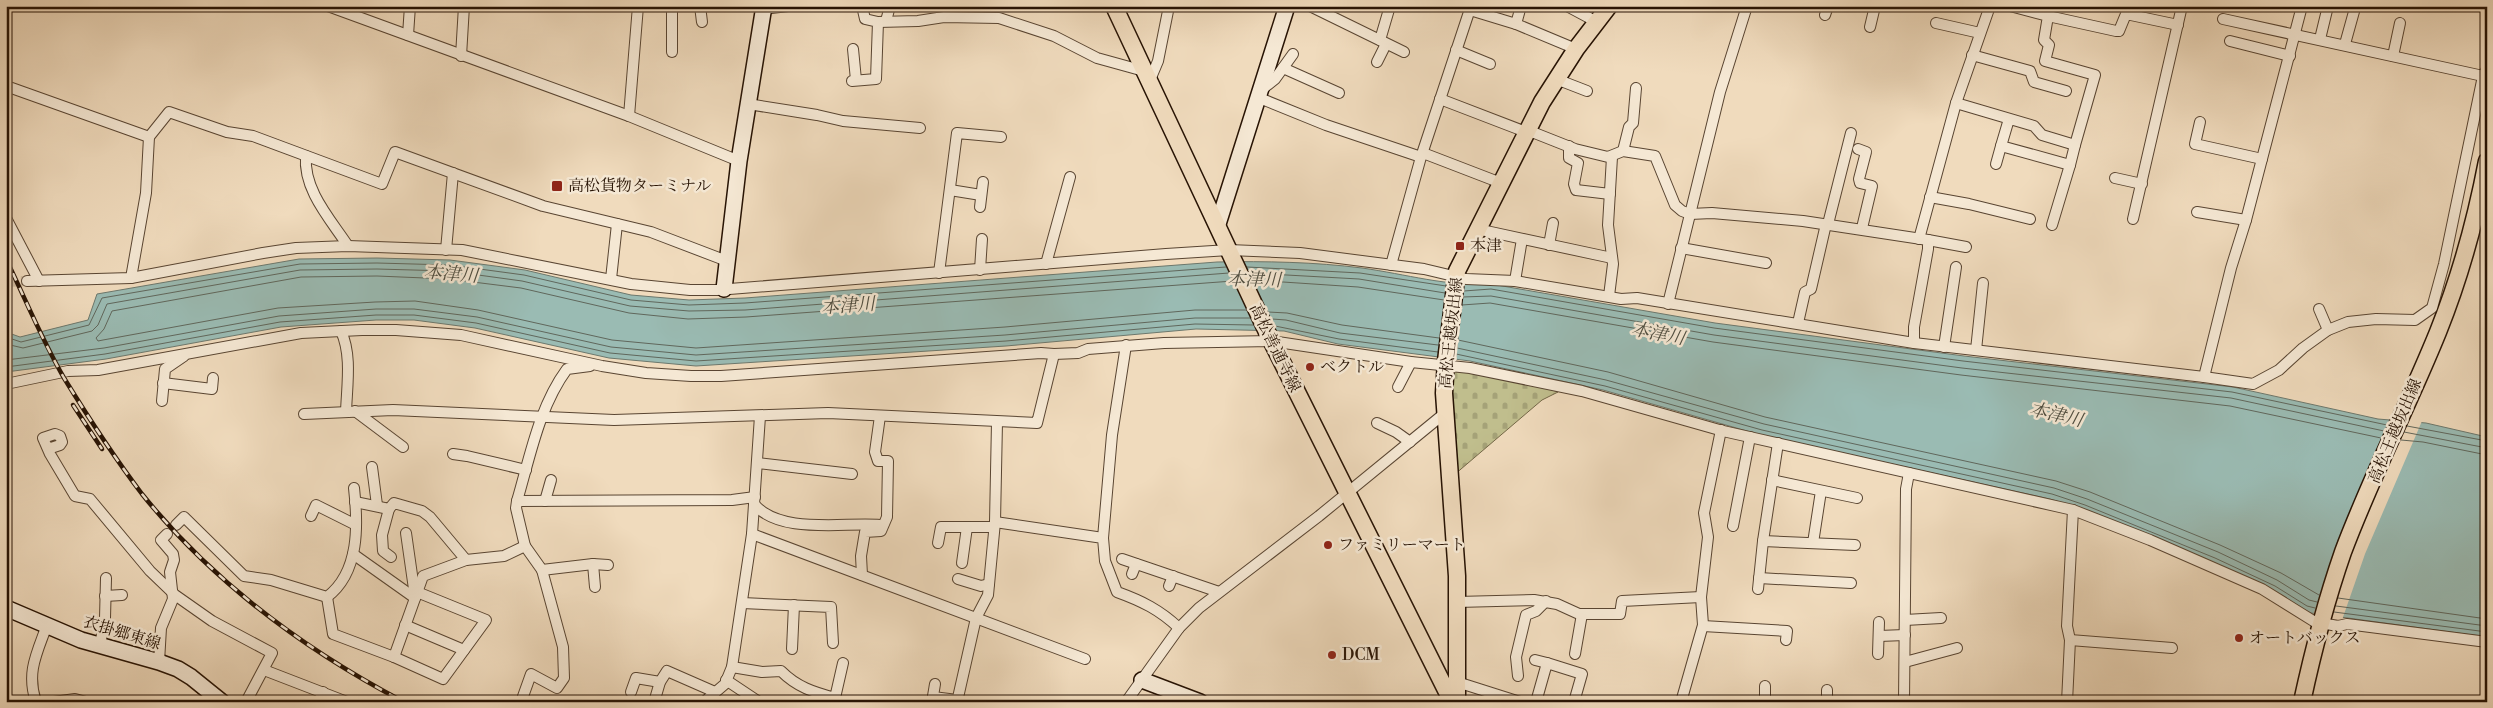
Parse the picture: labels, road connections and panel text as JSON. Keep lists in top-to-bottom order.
{
  "streets": {
    "main road": ["高松王越坂出線", "高松善通寺線"],
    "street": ["衣掛郷東線"]
  },
  "crossings": [
    ["高松王越坂出線", "高松善通寺線"]
  ],
  "water": ["本津川"],
  "places": {
    "transit": ["高松貨物ターミナル", "本津"],
    "other": [
      "ベクトル",
      "ファミリーマート",
      "オートバックス",
      "DCM"
    ]
  }
}
